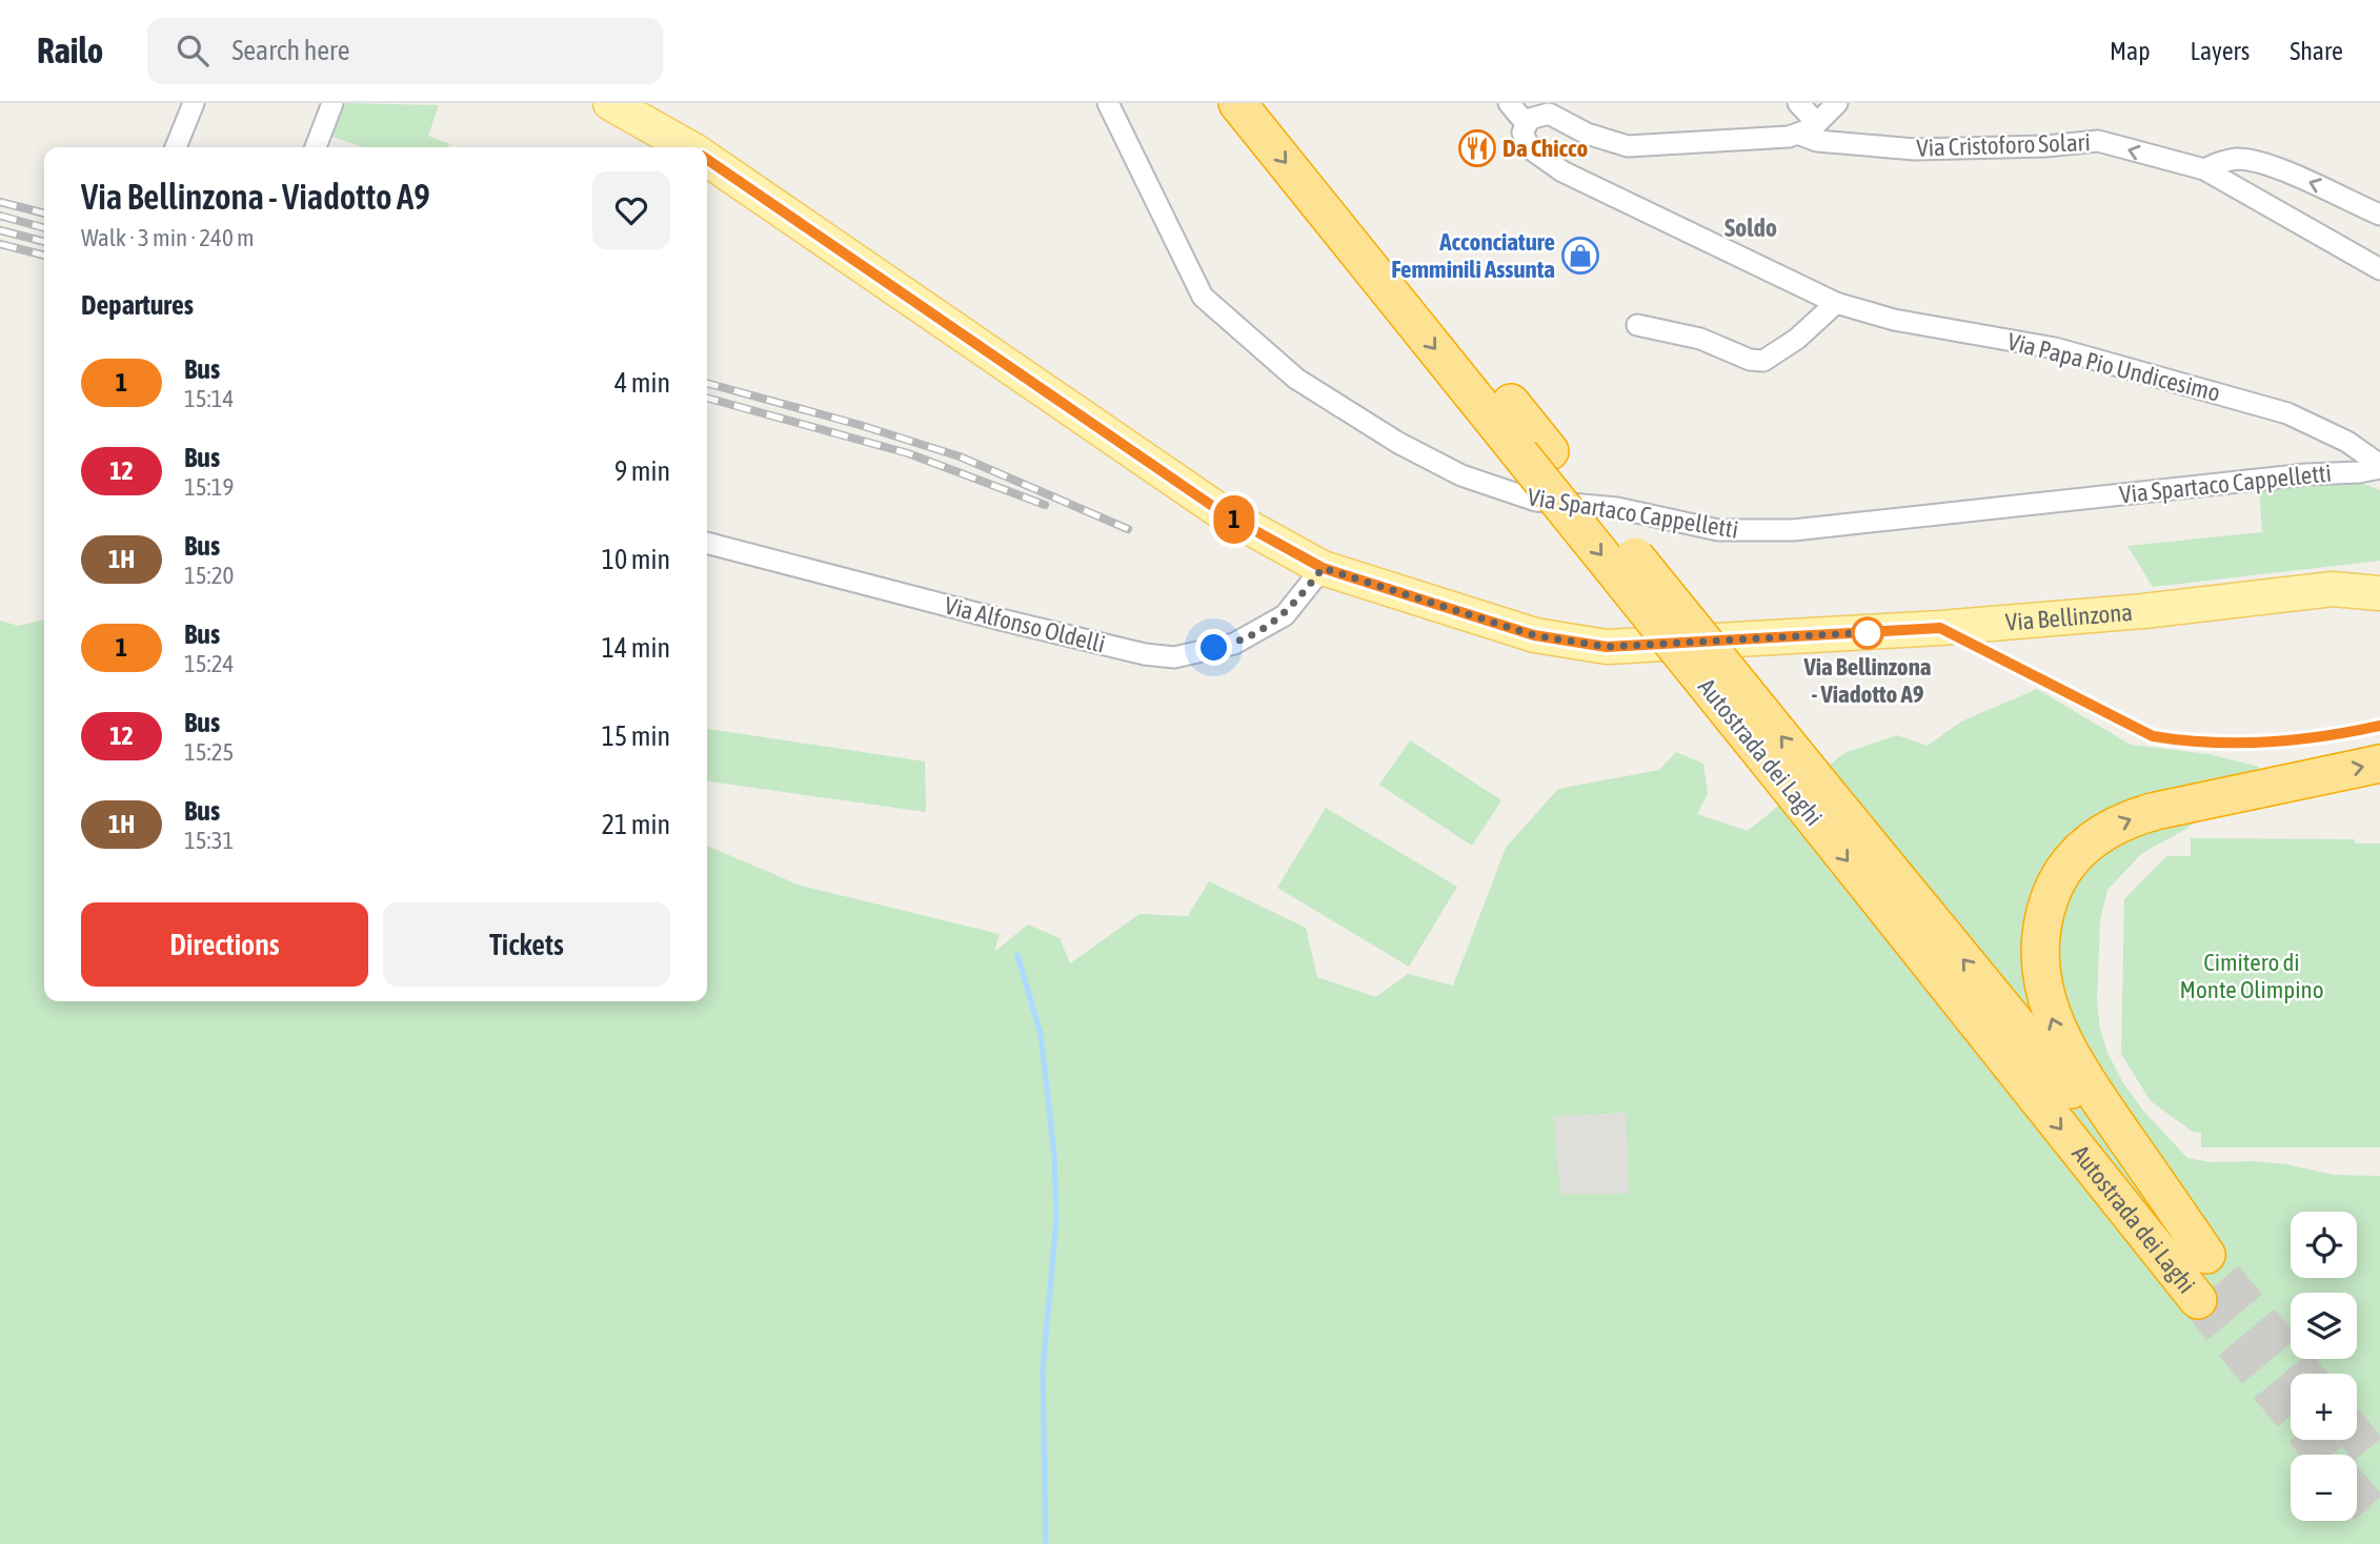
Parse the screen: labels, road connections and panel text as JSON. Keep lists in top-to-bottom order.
{
  "streets": {
    "highway": ["Autostrada dei Laghi"],
    "main road": ["Via Bellinzona"],
    "street": [
      "Via Cristoforo Solari",
      "Via Papa Pio Undicesimo",
      "Via Spartaco Cappelletti",
      "Via Alfonso Oldelli"
    ]
  },
  "crossings": [
    ["Via Papa Pio Undicesimo", "Via Spartaco Cappelletti"],
    ["Via Bellinzona", "Via Alfonso Oldelli"]
  ],
  "one_way": ["Via Cristoforo Solari"],
  "districts": ["Soldo"],
  "parks": ["Cimitero di Monte Olimpino"],
  "places": {
    "restaurant": ["Da Chicco"],
    "shop": ["Acconciature Femminili Assunta"],
    "other": ["Via Bellinzona - Viadotto A9"]
  },
  "lines": ["bus line 1"],
  "page": {
    "header": "Railo",
    "search": "Search here",
    "nav": ["Map", "Layers", "Share"],
    "on_map": "1",
    "heading": [
      ["Via Bellinzona - Viadotto A9", "Walk · 3 min · 240 m"],
      "Departures"
    ],
    "list": [
      {
        "mark": "1",
        "name": "Bus",
        "note": "15:14",
        "value": "4 min"
      },
      {
        "mark": "12",
        "name": "Bus",
        "note": "15:19",
        "value": "9 min"
      },
      {
        "mark": "1H",
        "name": "Bus",
        "note": "15:20",
        "value": "10 min"
      },
      {
        "mark": "1",
        "name": "Bus",
        "note": "15:24",
        "value": "14 min"
      },
      {
        "mark": "12",
        "name": "Bus",
        "note": "15:25",
        "value": "15 min"
      },
      {
        "mark": "1H",
        "name": "Bus",
        "note": "15:31",
        "value": "21 min"
      }
    ],
    "buttons": ["Directions", "Tickets"],
    "map_buttons": ["+", "−"]
  }
}
